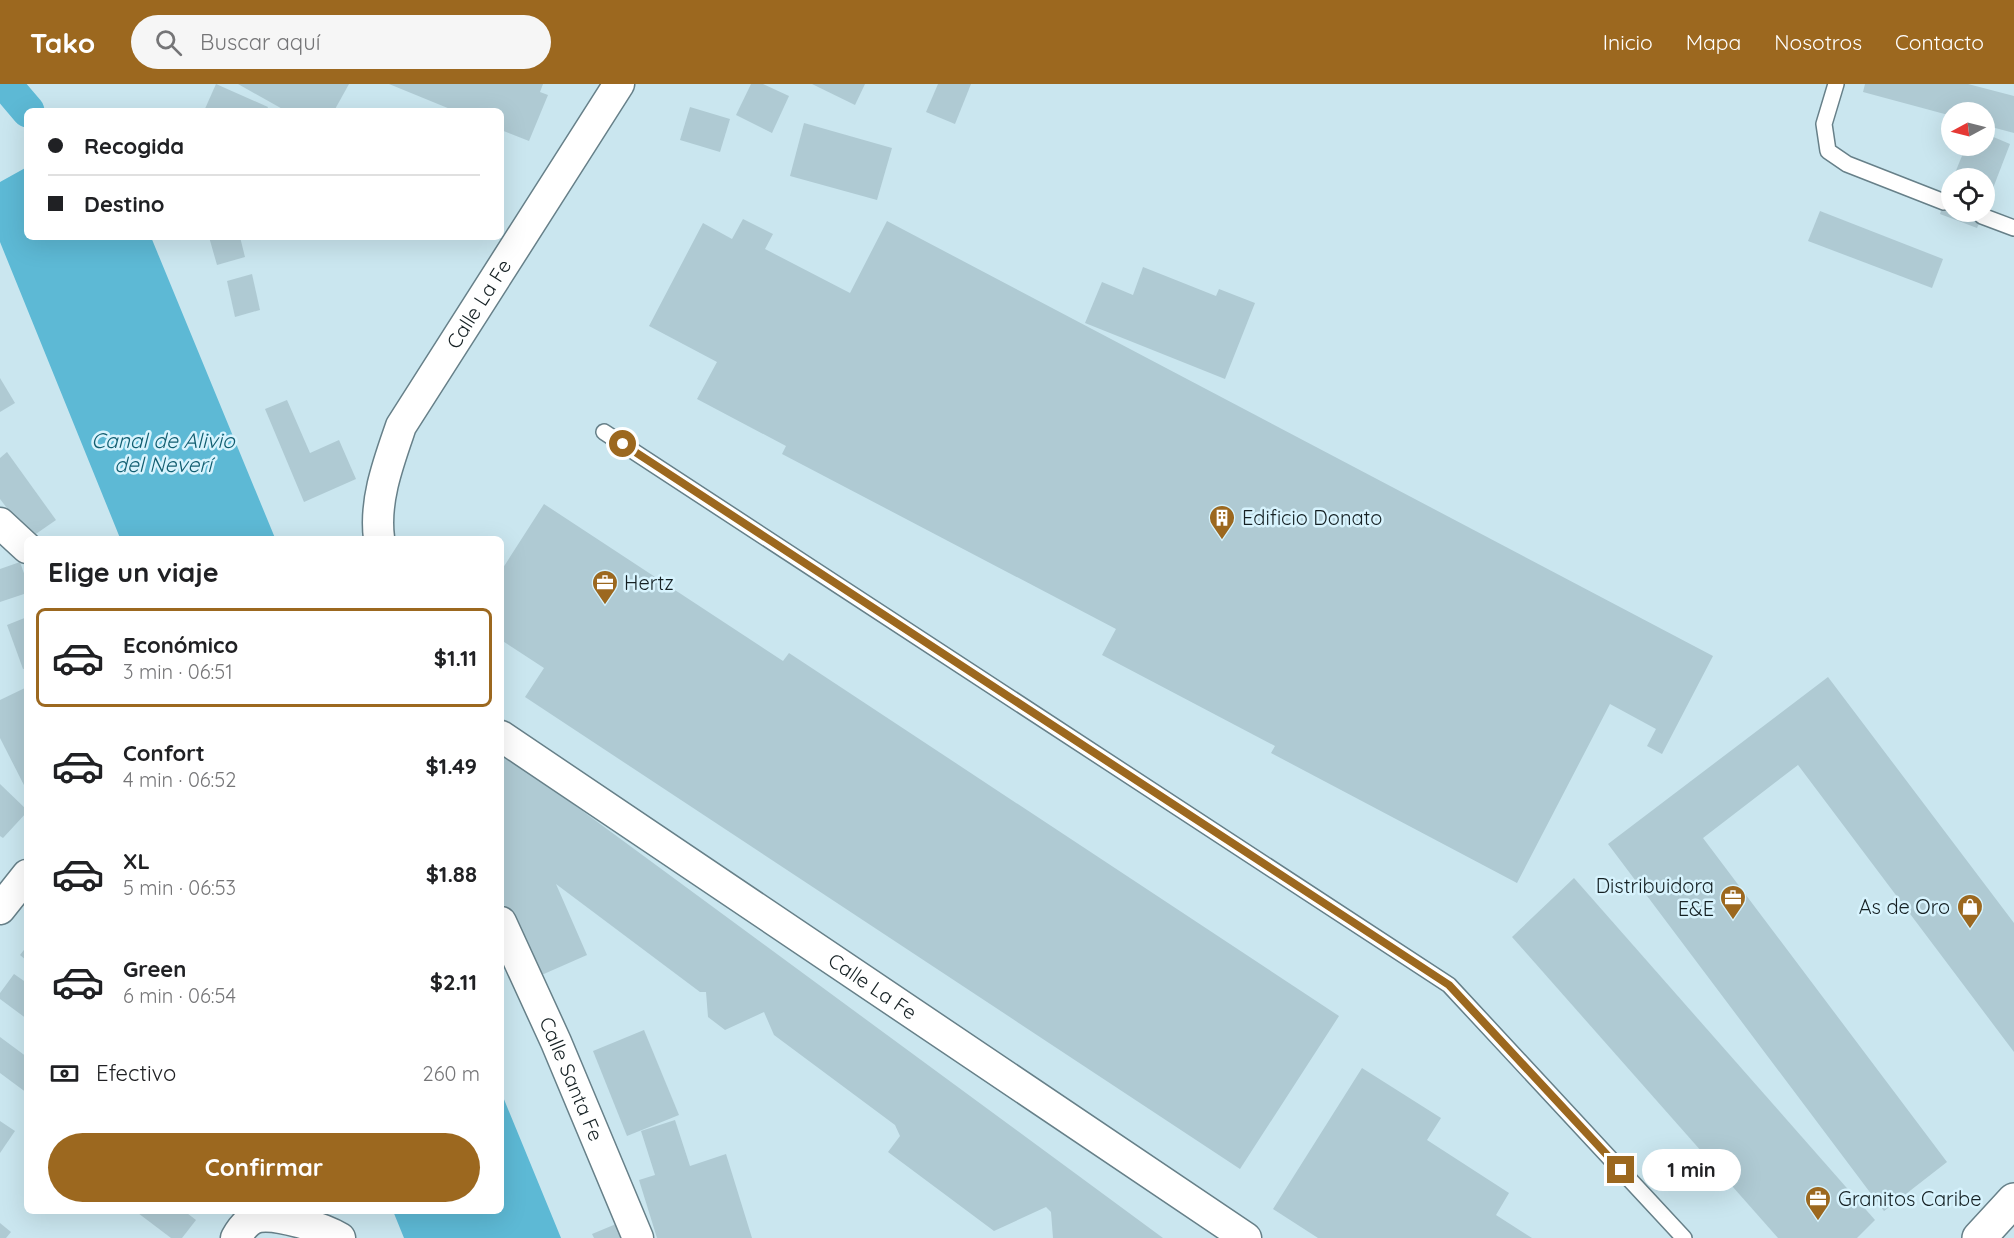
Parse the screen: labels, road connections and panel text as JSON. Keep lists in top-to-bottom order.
{
  "streets": {
    "street": ["Calle La Fe", "Calle Santa Fe"]
  },
  "water": ["Canal de Alivio del Neverí"],
  "places": {
    "building": ["Edificio Donato"],
    "office": ["Hertz", "Distribuidora E&E", "Granitos Caribe"],
    "shop": ["As de Oro"]
  },
  "north": "left",
  "page": {
    "header": "Tako",
    "search": "Buscar aquí",
    "nav": [
      "Inicio",
      "Mapa",
      "Nosotros",
      "Contacto"
    ],
    "banner": ["Recogida", "Destino"],
    "heading": "Elige un viaje",
    "list": [
      {
        "name": "Económico",
        "note": "3 min · 06:51",
        "value": "$1.11"
      },
      {
        "name": "Confort",
        "note": "4 min · 06:52",
        "value": "$1.49"
      },
      {
        "name": "XL",
        "note": "5 min · 06:53",
        "value": "$1.88"
      },
      {
        "name": "Green",
        "note": "6 min · 06:54",
        "value": "$2.11"
      }
    ],
    "pay": ["Efectivo", "260 m"],
    "buttons": "Confirmar",
    "bubble": "1 min"
  }
}
